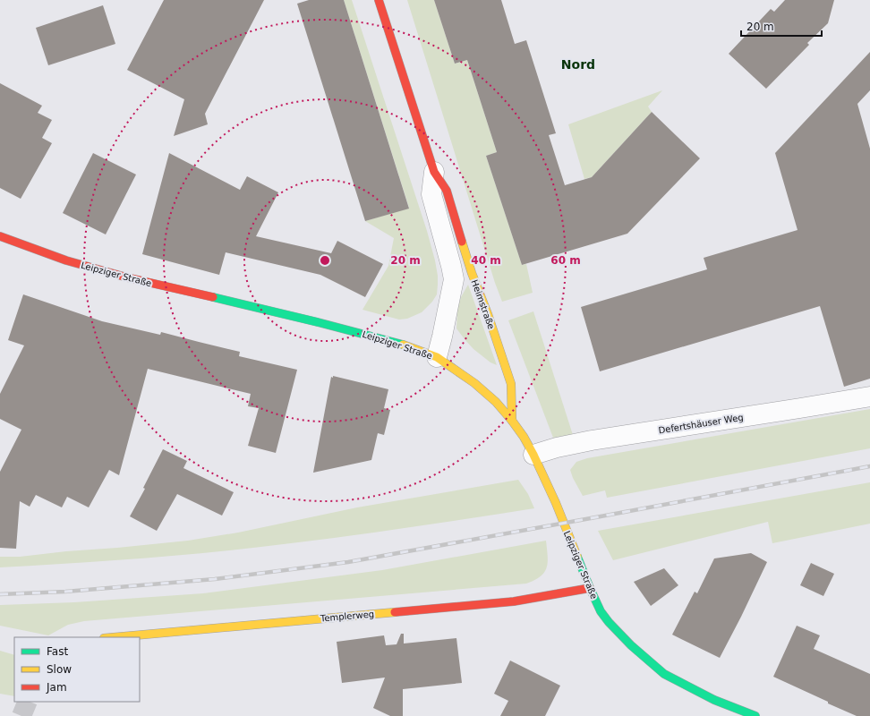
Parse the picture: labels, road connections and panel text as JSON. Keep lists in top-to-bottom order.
{
  "streets": {
    "main road": ["Leipziger Straße", "Heimstraße", "Templerweg"],
    "street": ["Defertshäuser Weg"]
  },
  "crossings": [
    ["Leipziger Straße", "Heimstraße"],
    ["Leipziger Straße", "Defertshäuser Weg"],
    ["Leipziger Straße", "Templerweg"]
  ],
  "districts": ["Nord"],
  "legend": ["Fast", "Slow", "Jam"],
  "scale_bar": "20 m",
  "rings": ["20 m", "40 m", "60 m"]
}
